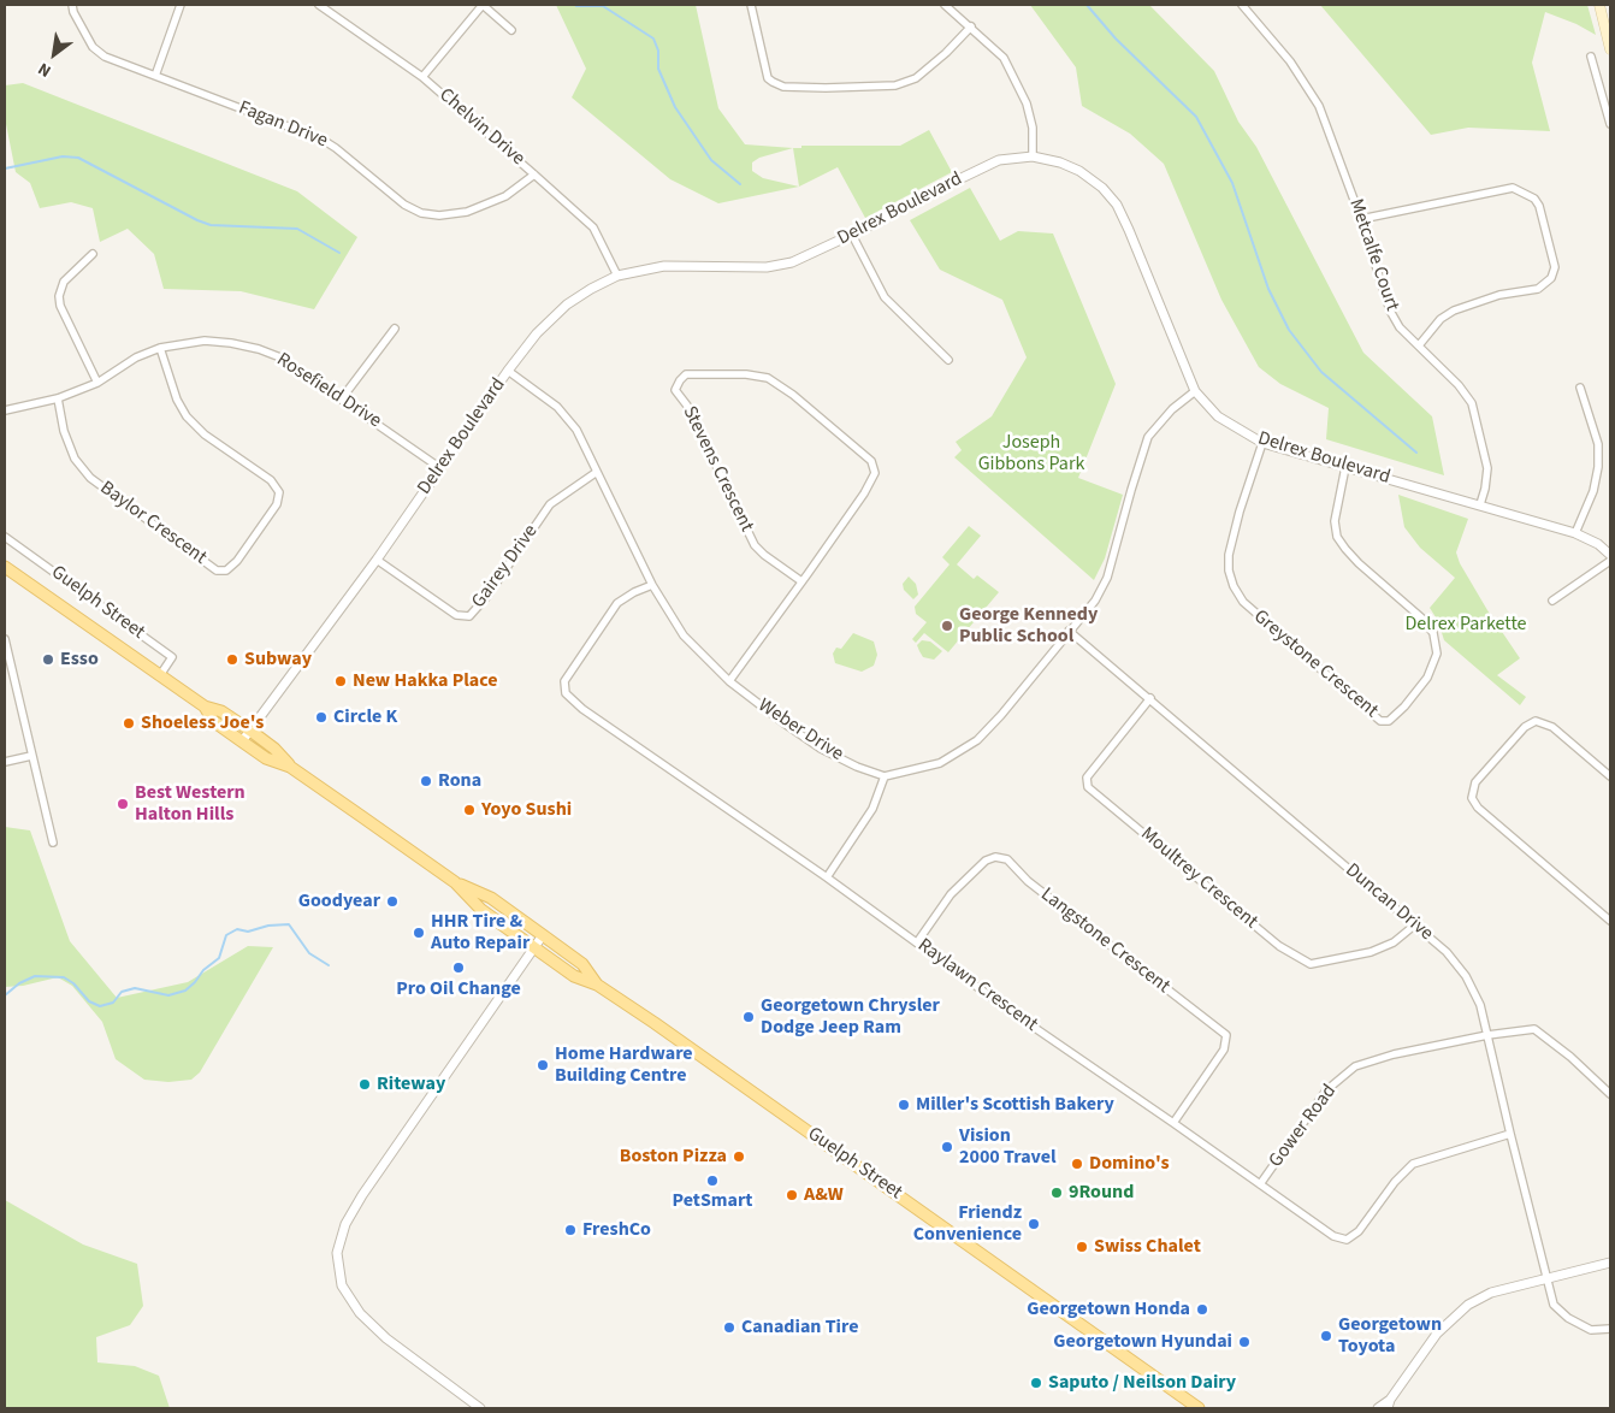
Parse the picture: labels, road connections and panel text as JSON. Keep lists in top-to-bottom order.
{
  "streets": {
    "main road": ["Guelph Street"],
    "street": [
      "Fagan Drive",
      "Chelvin Drive",
      "Delrex Boulevard",
      "Metcalfe Court",
      "Rosefield Drive",
      "Stevens Crescent",
      "Baylor Crescent",
      "Gairey Drive",
      "Greystone Crescent",
      "Weber Drive",
      "Moultrey Crescent",
      "Duncan Drive",
      "Langstone Crescent",
      "Raylawn Crescent",
      "Gower Road"
    ]
  },
  "crossings": [
    ["Fagan Drive", "Chelvin Drive"],
    ["Chelvin Drive", "Delrex Boulevard"],
    ["Delrex Boulevard", "Metcalfe Court"],
    ["Delrex Boulevard", "Rosefield Drive"],
    ["Delrex Boulevard", "Gairey Drive"],
    ["Delrex Boulevard", "Guelph Street"],
    ["Delrex Boulevard", "Greystone Crescent"],
    ["Delrex Boulevard", "Weber Drive"],
    ["Rosefield Drive", "Baylor Crescent"],
    ["Stevens Crescent", "Weber Drive"],
    ["Gairey Drive", "Weber Drive"],
    ["Weber Drive", "Raylawn Crescent"],
    ["Moultrey Crescent", "Duncan Drive"],
    ["Duncan Drive", "Raylawn Crescent"],
    ["Duncan Drive", "Gower Road"],
    ["Langstone Crescent", "Raylawn Crescent"],
    ["Raylawn Crescent", "Gower Road"]
  ],
  "parks": ["Joseph Gibbons Park", "Delrex Parkette"],
  "places": [
    "George Kennedy Public School",
    "Esso",
    "Subway",
    "New Hakka Place",
    "Circle K",
    "Shoeless Joe's",
    "Rona",
    "Best Western Halton Hills",
    "Yoyo Sushi",
    "Goodyear",
    "HHR Tire & Auto Repair",
    "Pro Oil Change",
    "Georgetown Chrysler Dodge Jeep Ram",
    "Home Hardware Building Centre",
    "Riteway",
    "Miller's Scottish Bakery",
    "Vision 2000 Travel",
    "Boston Pizza",
    "Domino's",
    "PetSmart",
    "9Round",
    "A&W",
    "Friendz Convenience",
    "FreshCo",
    "Swiss Chalet",
    "Georgetown Honda",
    "Canadian Tire",
    "Georgetown Toyota",
    "Georgetown Hyundai",
    "Saputo / Neilson Dairy"
  ],
  "north": "bottom left"
}
